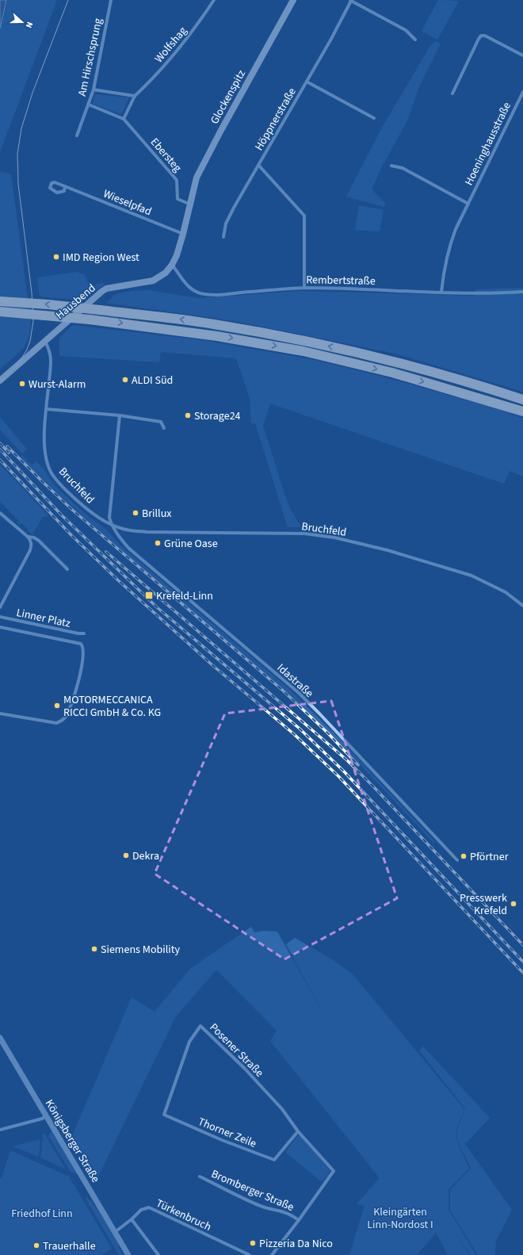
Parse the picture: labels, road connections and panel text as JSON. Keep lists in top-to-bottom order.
{
  "streets": {
    "main road": ["Glockenspitz", "Hausbend"],
    "street": [
      "Wolfshag",
      "Am Hirschsprung",
      "Höppnerstraße",
      "Hoeninghausstraße",
      "Ebersteg",
      "Wieselpfad",
      "Rembertstraße",
      "Bruchfeld",
      "Linner Platz",
      "Idastraße",
      "Posener Straße",
      "Thorner Zeile",
      "Königsberger Straße",
      "Bromberger Straße",
      "Türkenbruch"
    ]
  },
  "crossings": [
    ["Glockenspitz", "Ebersteg"],
    ["Glockenspitz", "Hausbend"],
    ["Höppnerstraße", "Rembertstraße"],
    ["Hoeninghausstraße", "Rembertstraße"],
    ["Ebersteg", "Hausbend"],
    ["Wieselpfad", "Hausbend"],
    ["Rembertstraße", "Hausbend"],
    ["Hausbend", "Bruchfeld"],
    ["Bruchfeld", "Idastraße"],
    ["Posener Straße", "Thorner Zeile"],
    ["Posener Straße", "Bromberger Straße"],
    ["Thorner Zeile", "Bromberger Straße"],
    ["Königsberger Straße", "Türkenbruch"]
  ],
  "parks": ["Kleingärten Linn-Nordost I", "Friedhof Linn"],
  "places": {
    "other": [
      "IMD Region West",
      "ALDI Süd",
      "Wurst-Alarm",
      "Storage24",
      "Brillux",
      "Grüne Oase",
      "MOTORMECCANICA RICCI GmbH & Co. KG",
      "Dekra",
      "Pförtner",
      "Presswerk Krefeld",
      "Siemens Mobility",
      "Pizzeria Da Nico",
      "Trauerhalle"
    ],
    "transit": ["Krefeld-Linn"]
  },
  "north": "right"
}
